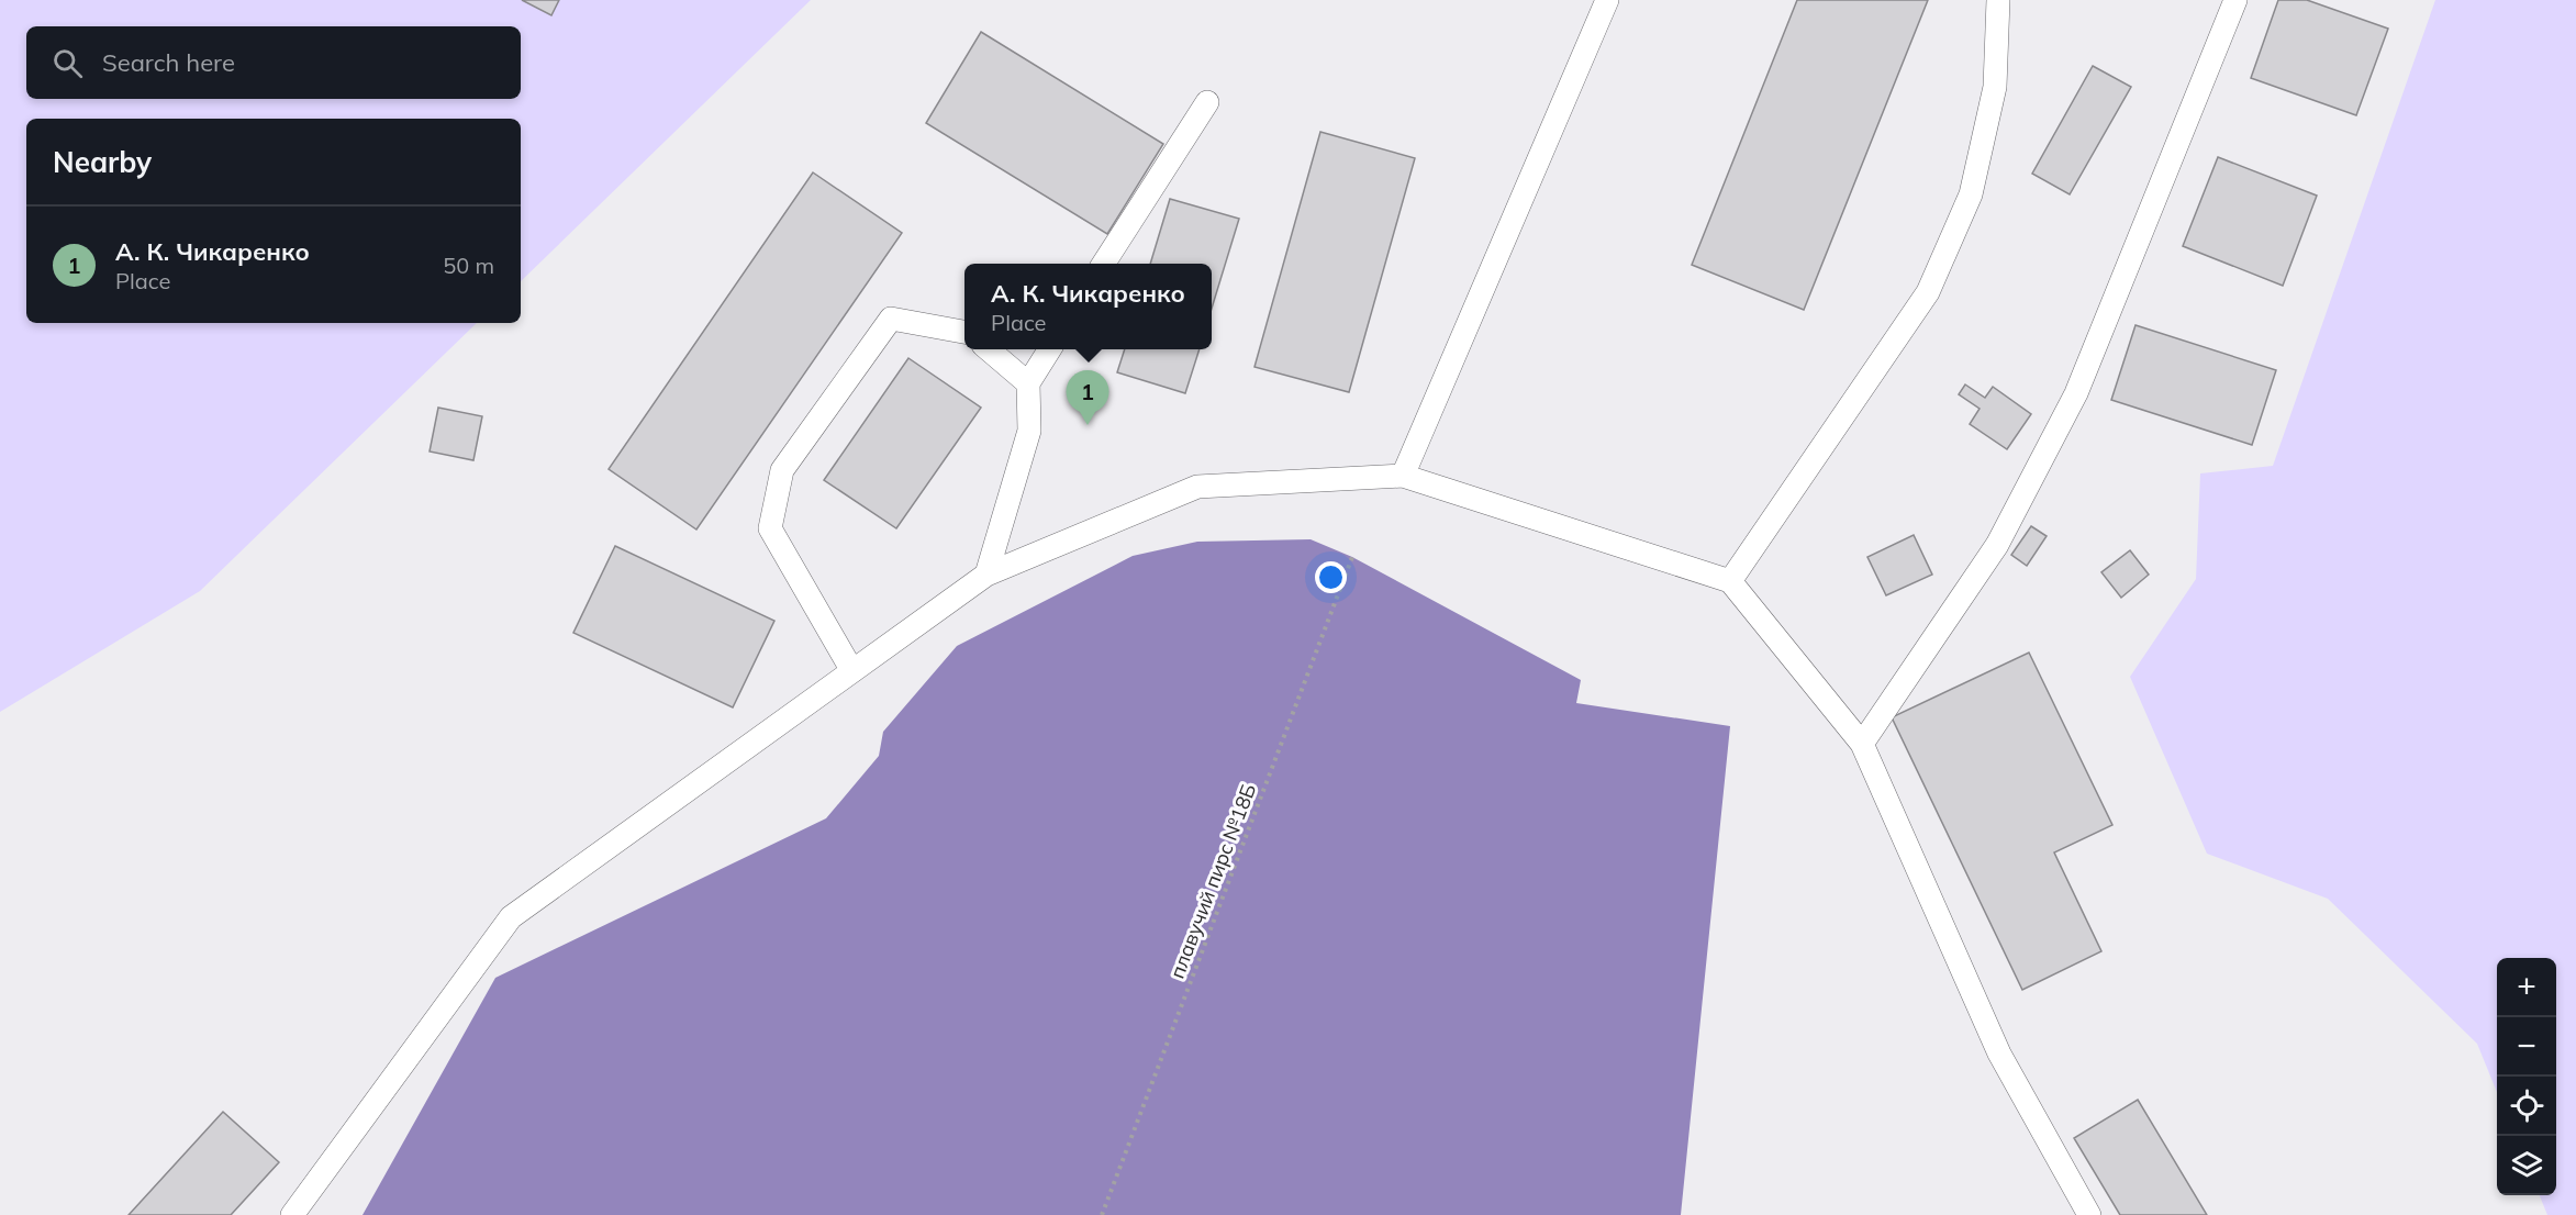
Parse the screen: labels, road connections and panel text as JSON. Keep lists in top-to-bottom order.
{
  "streets": {
    "path": ["плавучий пирс №18Б"]
  },
  "page": {
    "search": "Search here",
    "heading": "Nearby",
    "list": [
      {
        "mark": "1",
        "name": "А. К. Чикаренко",
        "note": "Place",
        "value": "50 m"
      }
    ],
    "popup": ["А. К. Чикаренко", "Place"],
    "pins": "1",
    "map_buttons": ["+", "−"]
  }
}
